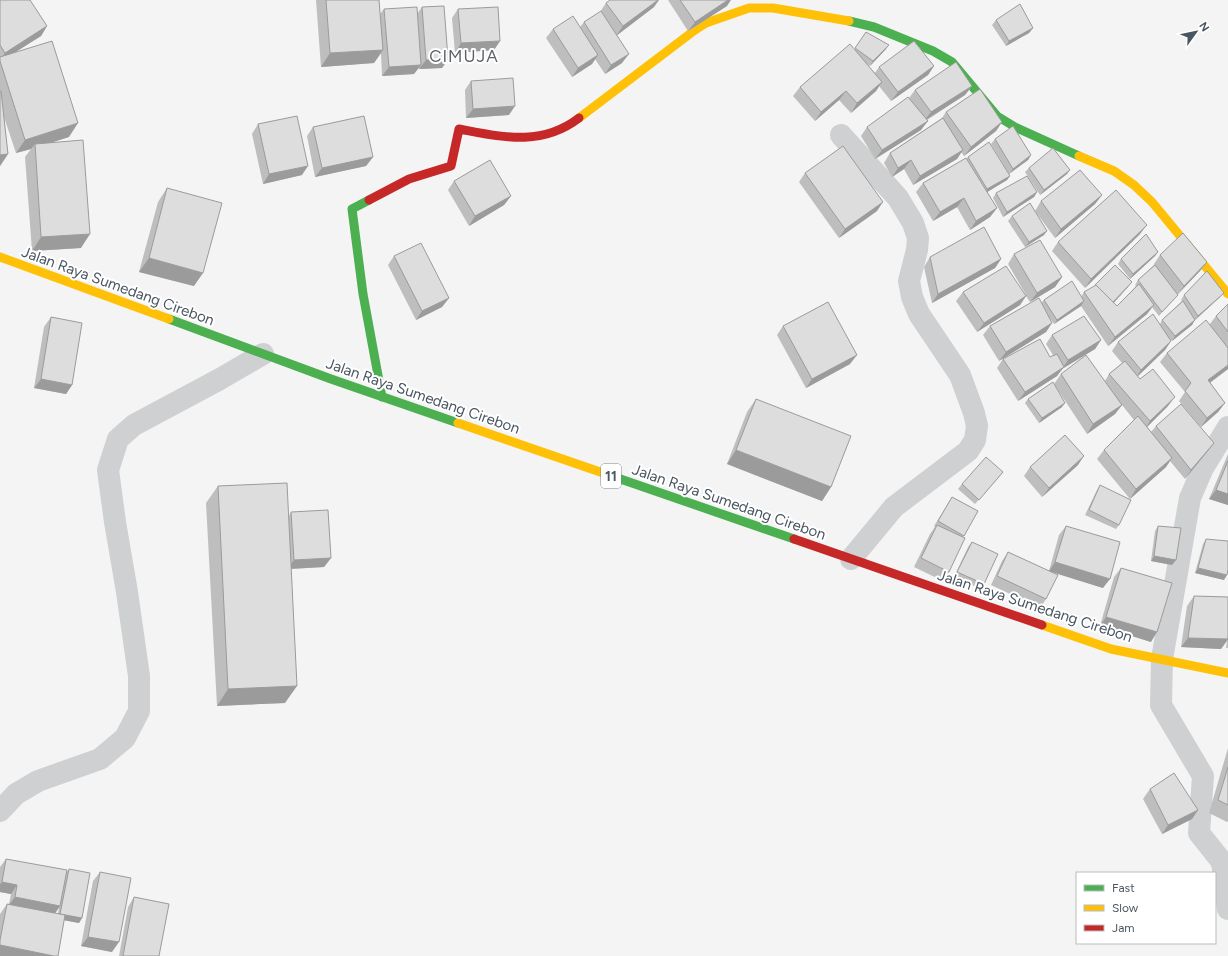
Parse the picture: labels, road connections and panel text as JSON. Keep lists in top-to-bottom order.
{
  "streets": {
    "main road": ["Jalan Raya Sumedang Cirebon", "11"]
  },
  "districts": ["CIMUJA"],
  "legend": ["Fast", "Slow", "Jam"],
  "north": "top right"
}
